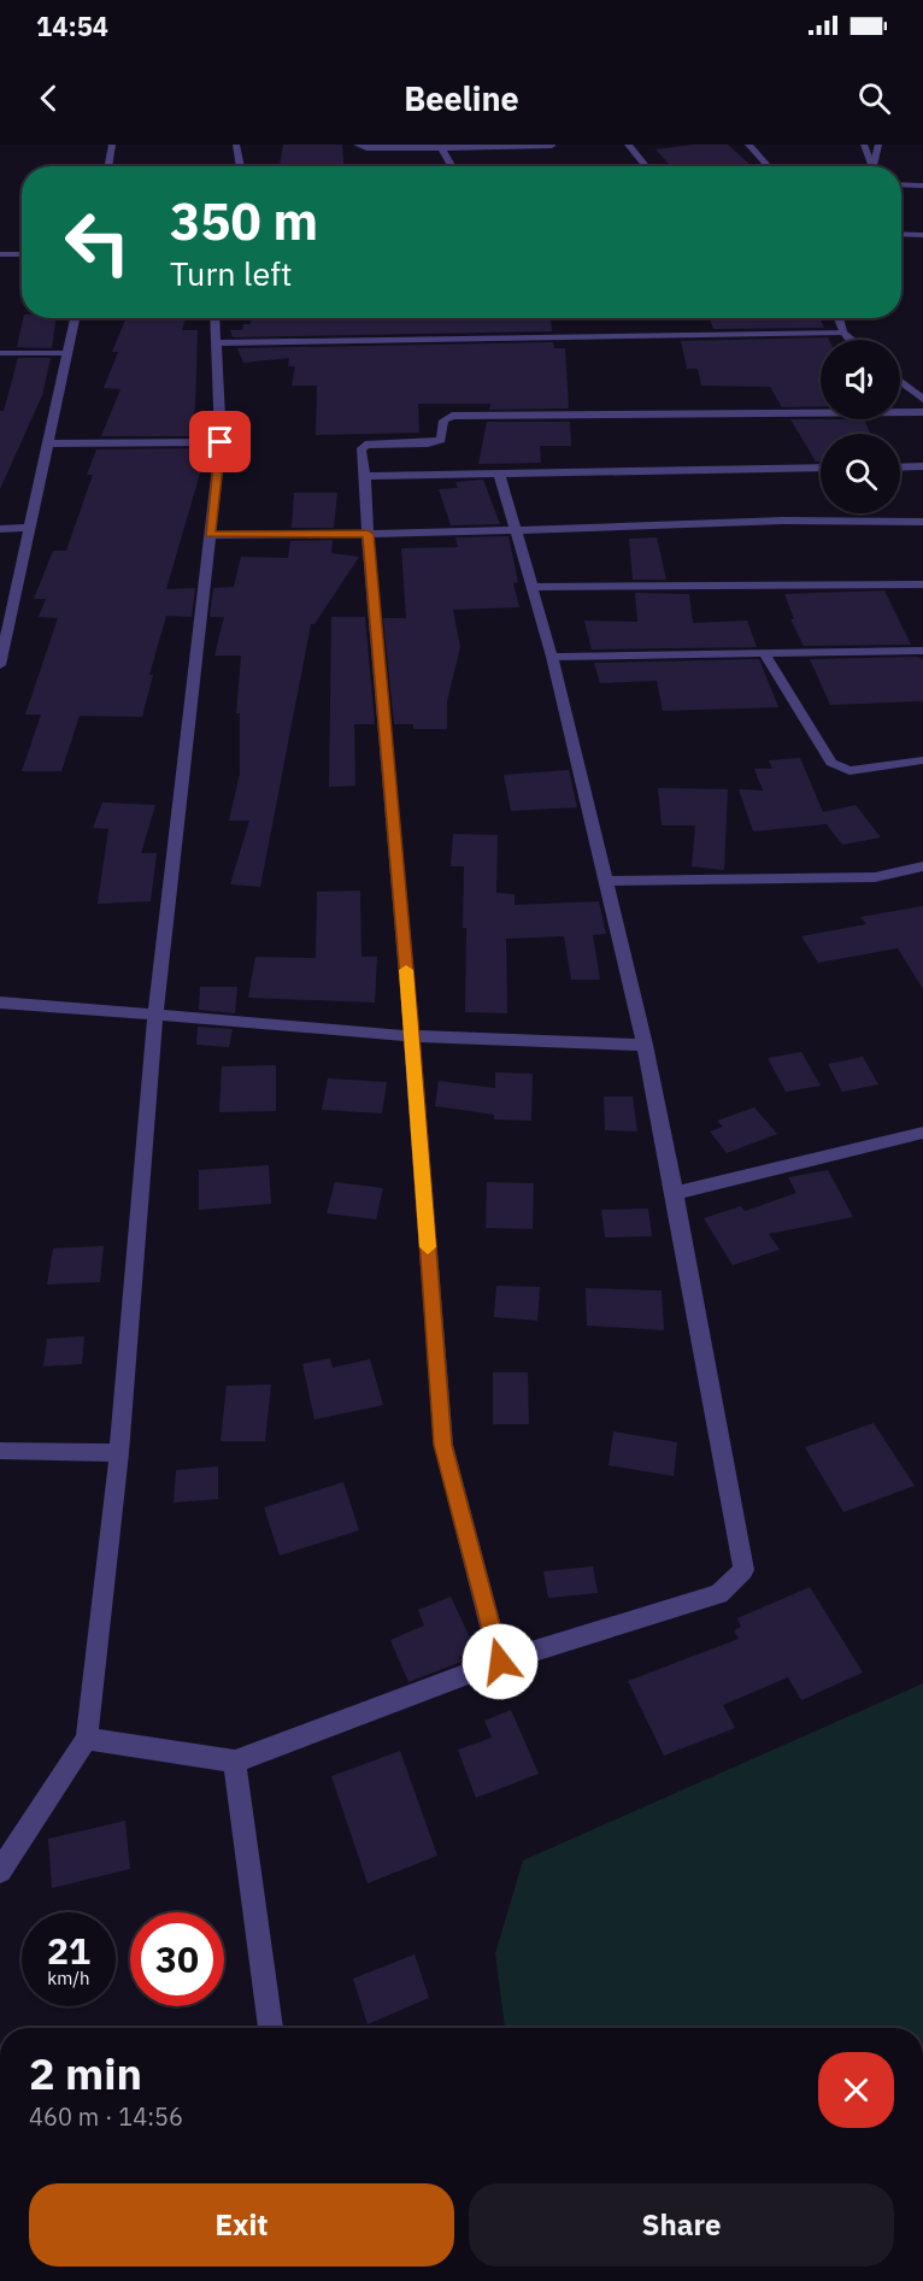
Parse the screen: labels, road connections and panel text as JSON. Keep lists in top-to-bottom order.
{
  "page": {
    "status": "14:54",
    "header": "Beeline",
    "turn": ["350 m", "Turn left"],
    "speed": "21 km/h",
    "limit": "30",
    "heading": ["2 min", "460 m · 14:56"],
    "buttons": ["Exit", "Share"]
  }
}
